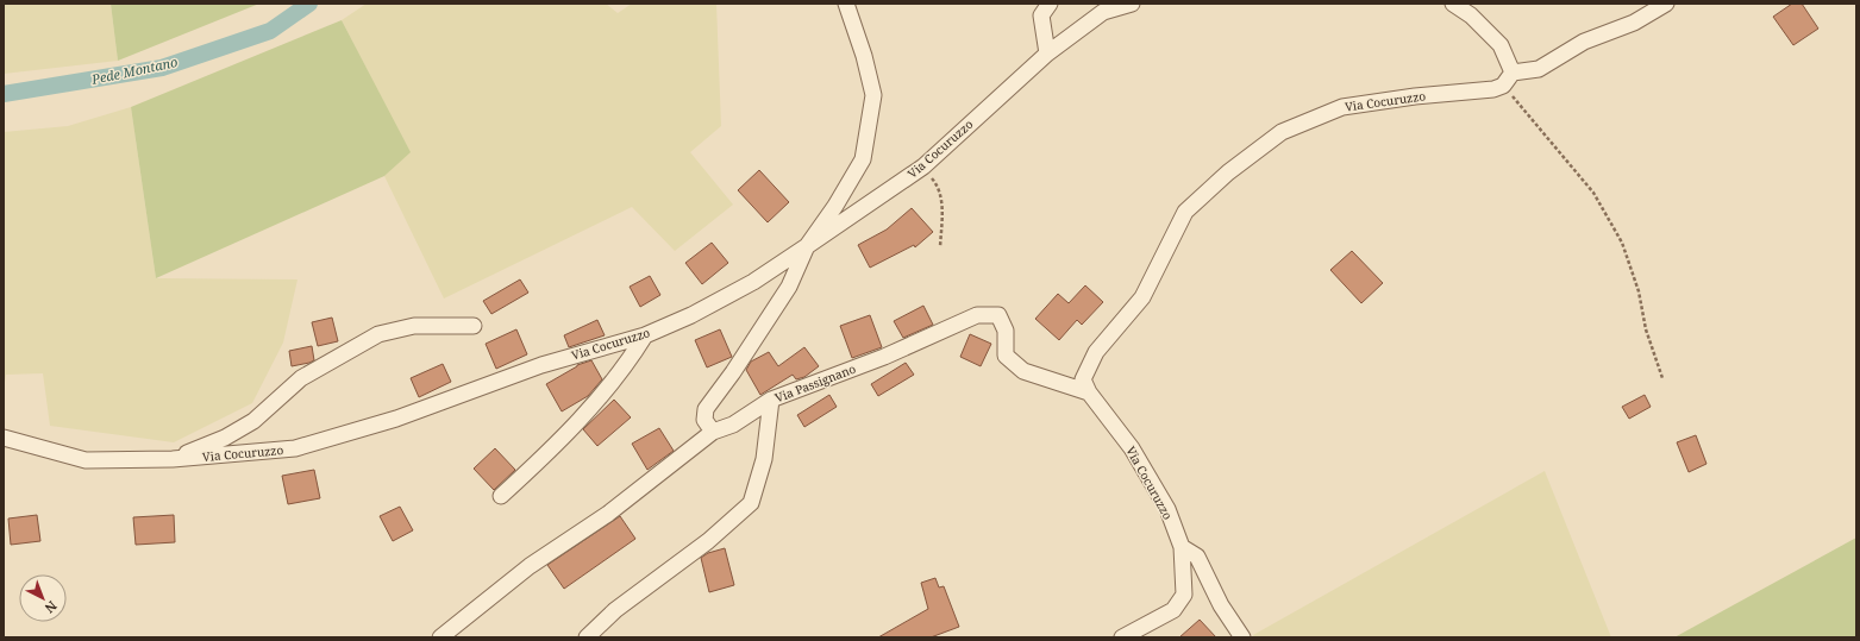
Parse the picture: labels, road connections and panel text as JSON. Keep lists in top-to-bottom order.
{
  "streets": {
    "street": ["Via Cocuruzzo", "Via Passignano"]
  },
  "crossings": [
    ["Via Cocuruzzo", "Via Passignano"]
  ],
  "water": ["Pede Montano"],
  "north": "bottom right"
}
